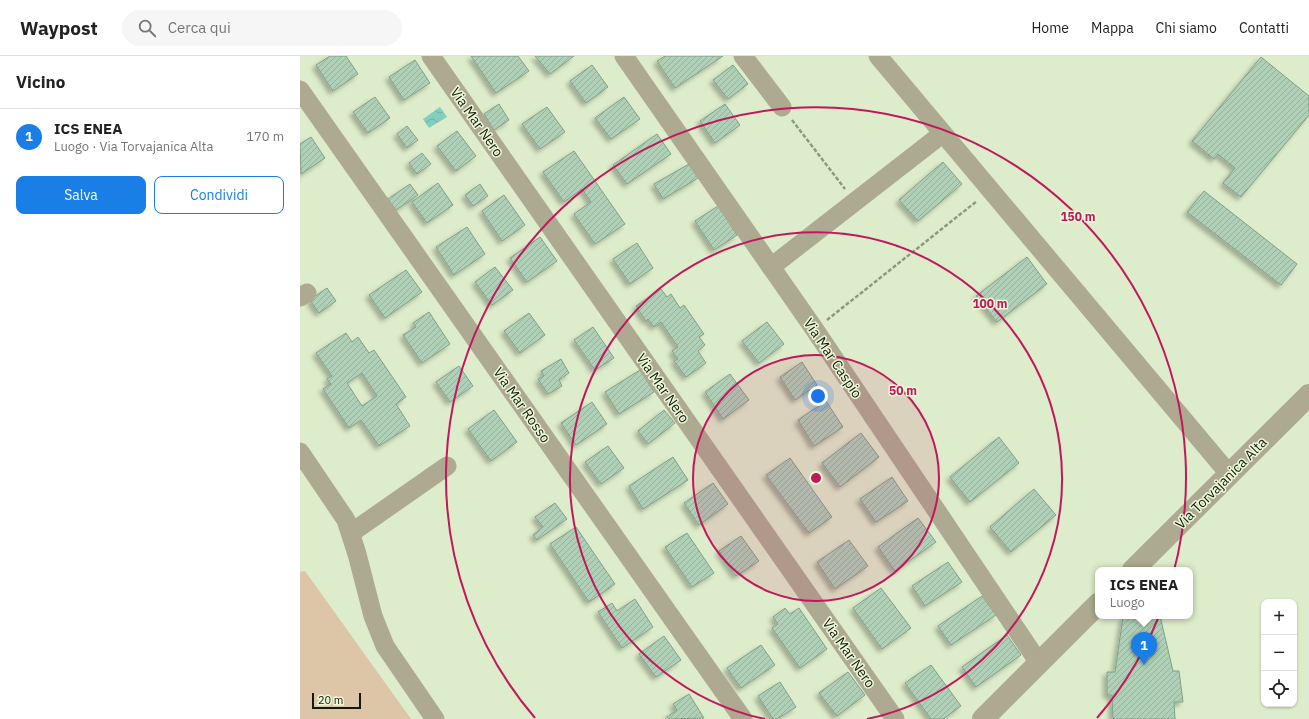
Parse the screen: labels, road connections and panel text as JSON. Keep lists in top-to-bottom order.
{
  "streets": {
    "street": [
      "Via Mar Nero",
      "Via Mar Caspio",
      "Via Mar Rosso",
      "Via Torvajanica Alta"
    ]
  },
  "scale_bar": "20 m",
  "page": {
    "header": "Waypost",
    "search": "Cerca qui",
    "nav": [
      "Home",
      "Mappa",
      "Chi siamo",
      "Contatti"
    ],
    "heading": "Vicino",
    "list": [
      {
        "mark": "1",
        "name": "ICS ENEA",
        "note": "Luogo · Via Torvajanica Alta",
        "value": "170 m"
      }
    ],
    "buttons": ["Salva", "Condividi"],
    "popup": ["ICS ENEA", "Luogo"],
    "map_buttons": ["+", "−"],
    "pins": "1",
    "scale": "20 m"
  },
  "rings": ["150 m", "100 m", "50 m"]
}
